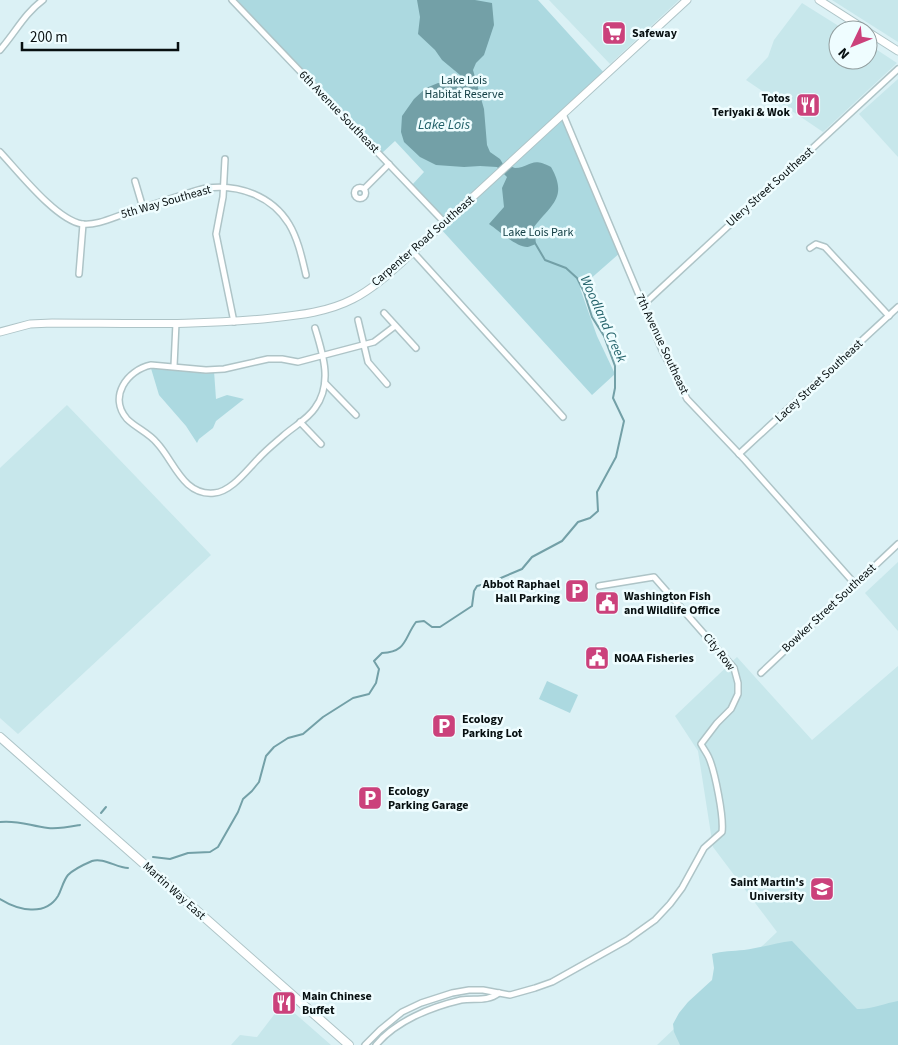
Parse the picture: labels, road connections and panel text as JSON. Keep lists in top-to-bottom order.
{
  "streets": {
    "main road": ["Carpenter Road Southeast", "Martin Way East"],
    "street": [
      "6th Avenue Southeast",
      "Ulery Street Southeast",
      "5th Way Southeast",
      "7th Avenue Southeast",
      "Lacey Street Southeast",
      "Bowker Street Southeast",
      "City Row"
    ]
  },
  "crossings": [
    ["6th Avenue Southeast", "Carpenter Road Southeast"],
    ["Ulery Street Southeast", "7th Avenue Southeast"],
    ["5th Way Southeast", "Carpenter Road Southeast"],
    ["Carpenter Road Southeast", "7th Avenue Southeast"],
    ["7th Avenue Southeast", "Lacey Street Southeast"],
    ["7th Avenue Southeast", "Bowker Street Southeast"]
  ],
  "water": ["Lake Lois", "Woodland Creek"],
  "parks": ["Lake Lois Habitat Reserve", "Lake Lois Park"],
  "places": {
    "supermarket": ["Safeway"],
    "restaurant": ["Totos Teriyaki & Wok", "Main Chinese Buffet"],
    "parking": ["Abbot Raphael Hall Parking", "Ecology Parking Lot", "Ecology Parking Garage"],
    "public building": ["Washington Fish and Wildlife Office", "NOAA Fisheries"],
    "school or university": ["Saint Martin's University"]
  },
  "scale_bar": "200 m",
  "north": "bottom left"
}
